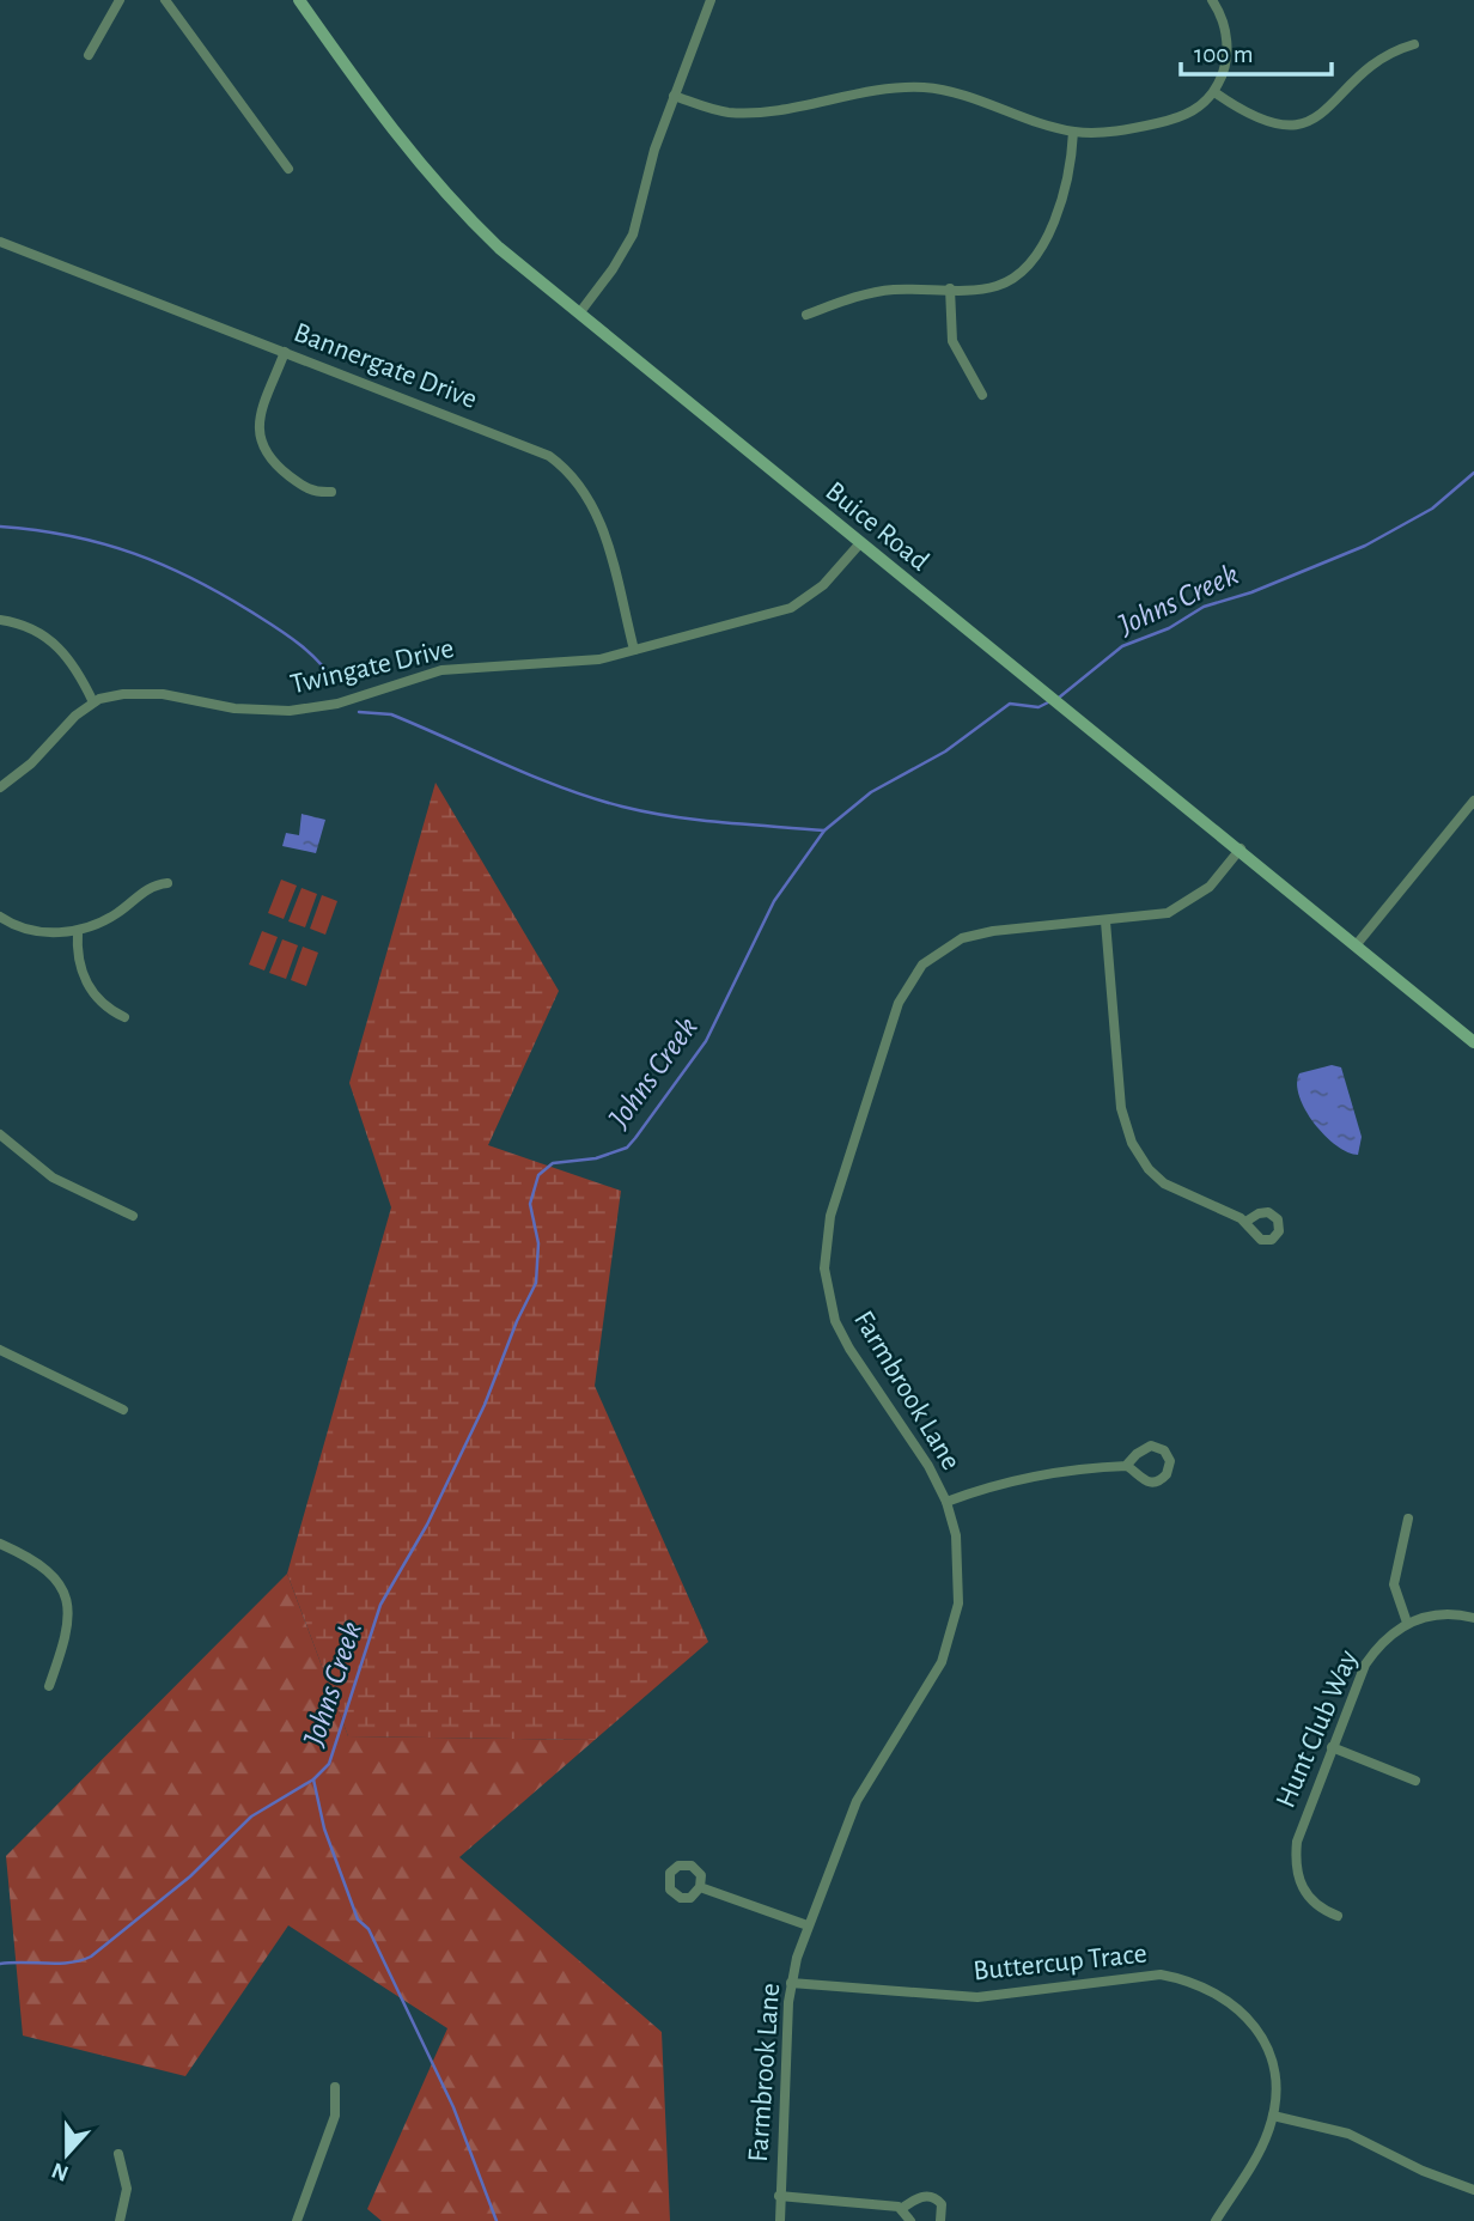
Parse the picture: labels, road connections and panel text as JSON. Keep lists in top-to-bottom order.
{
  "streets": {
    "street": [
      "Bannergate Drive",
      "Buice Road",
      "Twingate Drive",
      "Farmbrook Lane",
      "Hunt Club Way",
      "Buttercup Trace"
    ]
  },
  "crossings": [
    ["Bannergate Drive", "Twingate Drive"],
    ["Buice Road", "Twingate Drive"],
    ["Buice Road", "Farmbrook Lane"],
    ["Farmbrook Lane", "Buttercup Trace"]
  ],
  "water": ["Johns Creek"],
  "scale_bar": "100 m",
  "north": "bottom"
}
